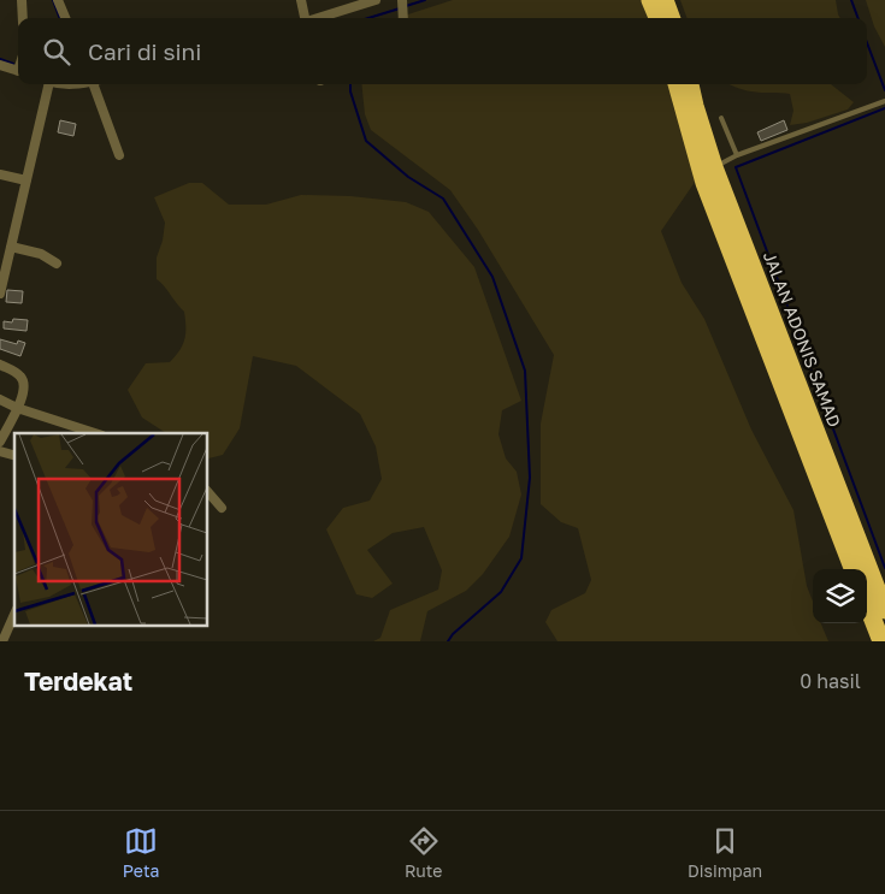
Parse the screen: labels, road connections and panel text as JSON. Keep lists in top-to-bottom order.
{
  "streets": {
    "highway": ["JALAN ADONIS SAMAD"]
  },
  "page": {
    "search": "Cari di sini",
    "heading": ["Terdekat", "0 hasil"],
    "nav": ["Peta", "Rute", "Disimpan"]
  }
}
